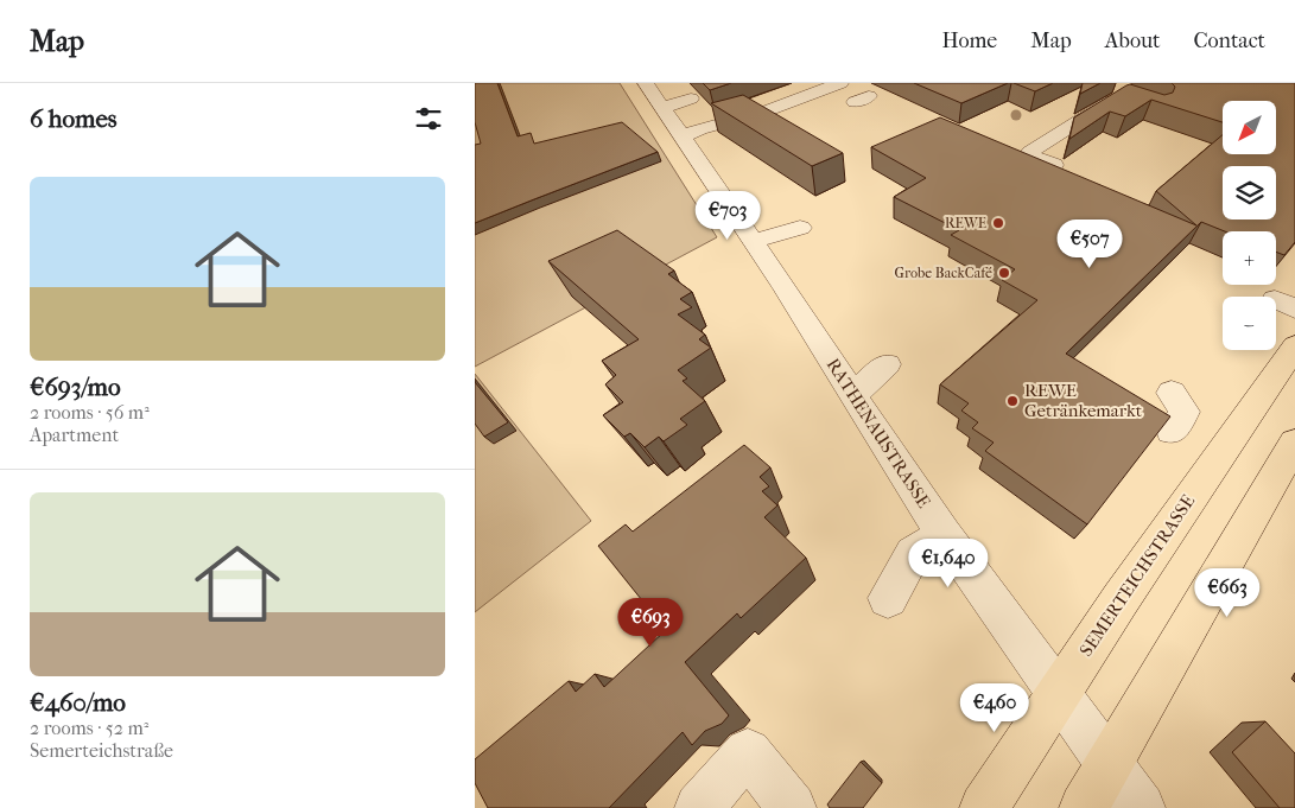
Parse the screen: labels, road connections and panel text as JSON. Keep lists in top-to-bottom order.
{
  "streets": {
    "main road": ["SEMERTEICHSTRASSE"],
    "street": ["RATHENAUSTRASSE"]
  },
  "crossings": [
    ["RATHENAUSTRASSE", "SEMERTEICHSTRASSE"]
  ],
  "places": ["REWE", "Grobe BackCafé", "REWE Getränkemarkt"],
  "north": "bottom left",
  "page": {
    "header": "Map",
    "nav": [
      "Home",
      "Map",
      "About",
      "Contact"
    ],
    "heading": "6 homes",
    "map_buttons": ["+", "−"],
    "list": [
      {
        "name": "€693/mo",
        "note": "2 rooms · 56 m² · Apartment"
      },
      {
        "name": "€460/mo",
        "note": "2 rooms · 52 m² · Semerteichstraße"
      }
    ],
    "price": [
      "€703",
      "€507",
      "€1,640",
      "€663",
      "€693",
      "€460"
    ]
  }
}
